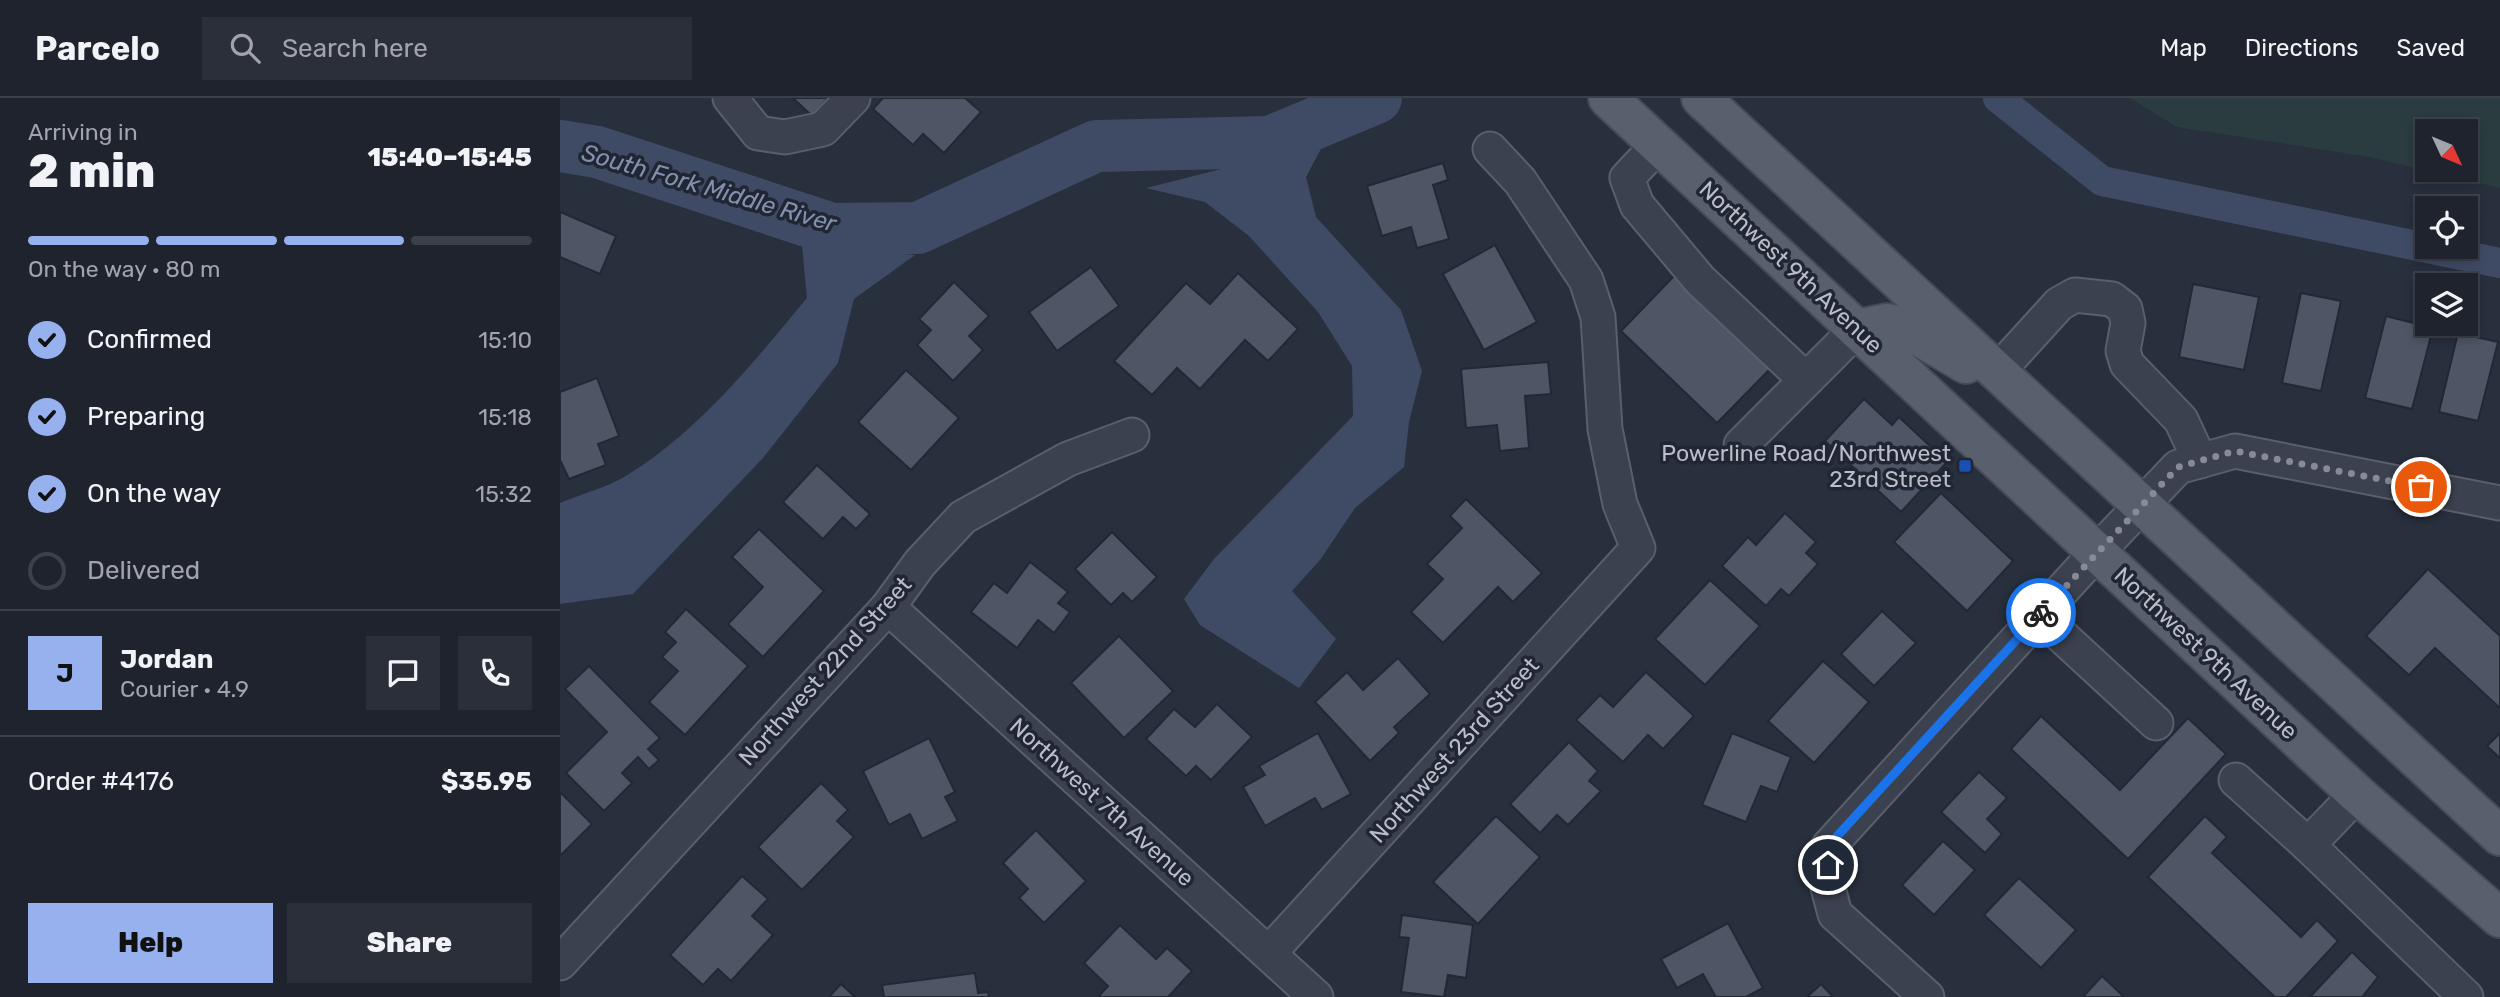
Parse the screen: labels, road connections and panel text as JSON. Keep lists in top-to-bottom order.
{
  "streets": {
    "main road": ["Northwest 9th Avenue"],
    "street": ["Northwest 22nd Street", "Northwest 23rd Street", "Northwest 7th Avenue"]
  },
  "crossings": [
    ["Northwest 22nd Street", "Northwest 7th Avenue"],
    ["Northwest 23rd Street", "Northwest 7th Avenue"]
  ],
  "water": ["South Fork Middle River"],
  "places": {
    "transit": ["Powerline Road/Northwest 23rd Street"]
  },
  "north": "bottom right",
  "page": {
    "header": "Parcelo",
    "search": "Search here",
    "nav": ["Map", "Directions", "Saved"],
    "heading": ["2 min", "Arriving in", "15:40–15:45"],
    "panel": [
      "Jordan",
      "Courier · 4.9",
      "Order #4176",
      "$35.95"
    ],
    "bar": "On the way · 80 m",
    "list": [
      ["Confirmed", "15:10"],
      ["Preparing", "15:18"],
      ["On the way", "15:32"],
      "Delivered"
    ],
    "round": "J",
    "buttons": ["Help", "Share"]
  }
}
